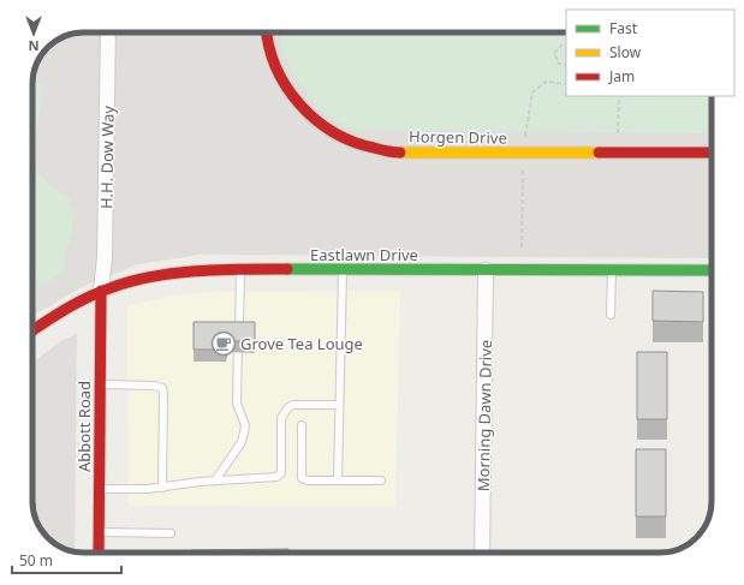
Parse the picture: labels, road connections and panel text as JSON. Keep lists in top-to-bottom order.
{
  "streets": {
    "street": [
      "Horgen Drive",
      "H.H. Dow Way",
      "Eastlawn Drive",
      "Morning Dawn Drive",
      "Abbott Road"
    ]
  },
  "crossings": [
    ["H.H. Dow Way", "Eastlawn Drive"],
    ["H.H. Dow Way", "Abbott Road"],
    ["Eastlawn Drive", "Morning Dawn Drive"],
    ["Eastlawn Drive", "Abbott Road"]
  ],
  "places": {
    "cafe": ["Grove Tea Louge"]
  },
  "legend": ["Fast", "Slow", "Jam"],
  "scale_bar": "50 m",
  "north": "bottom"
}
